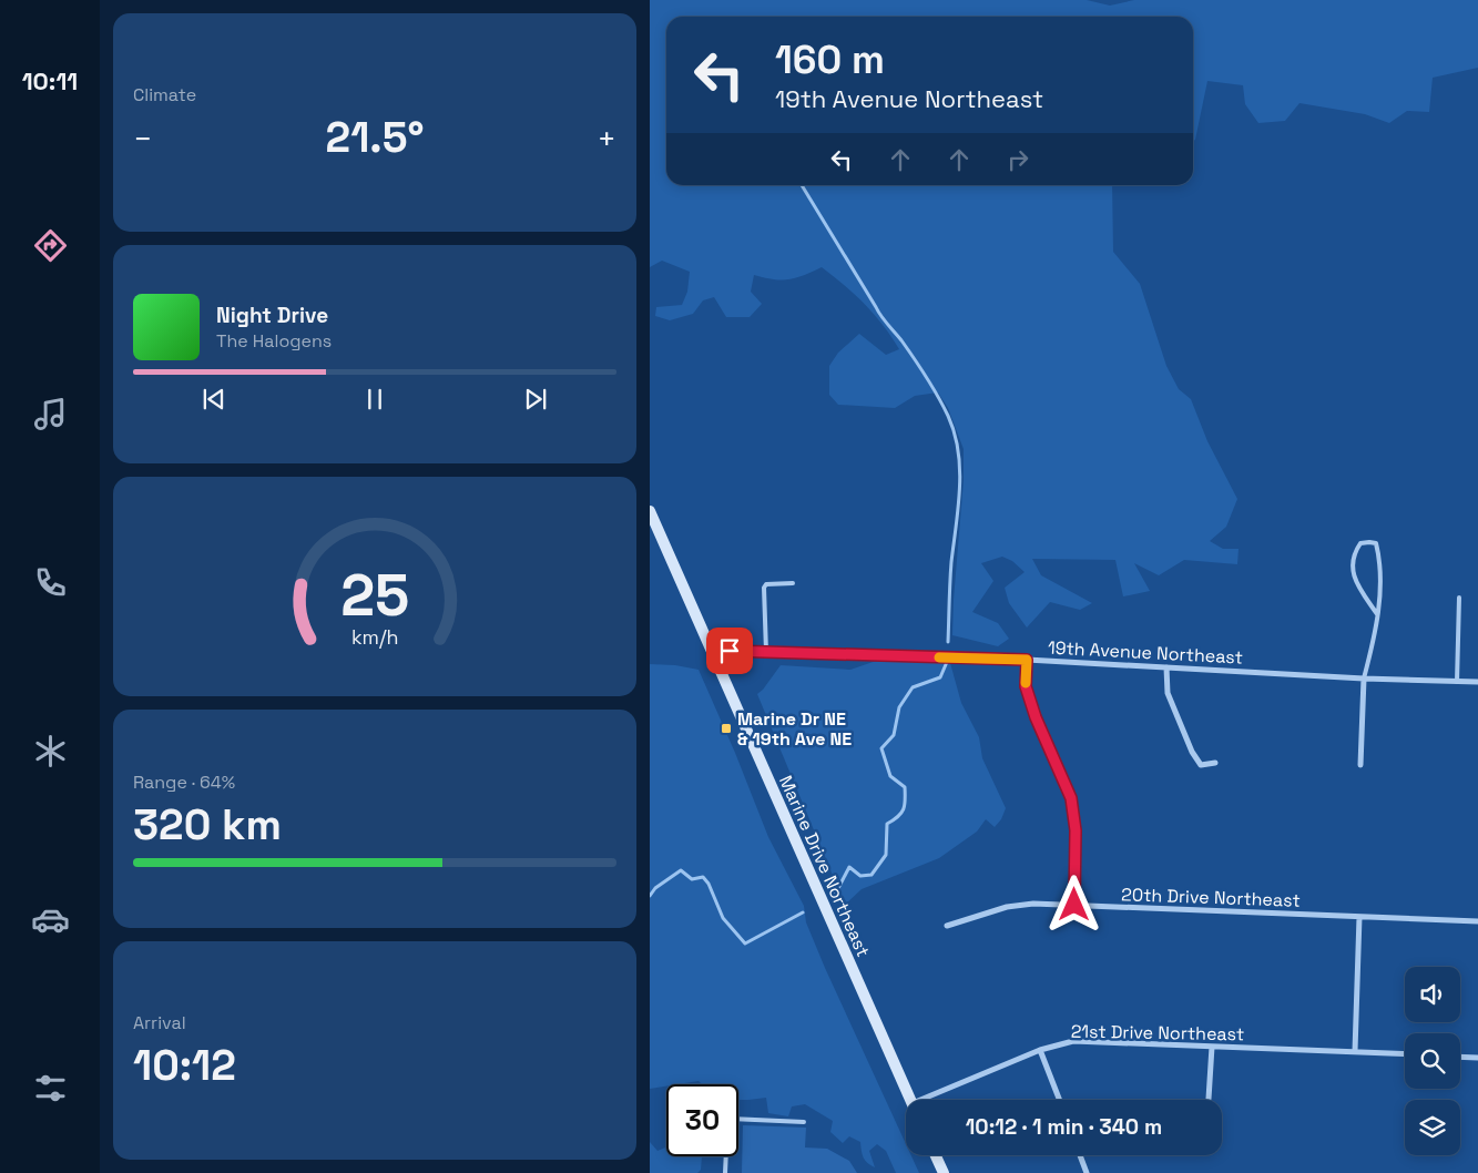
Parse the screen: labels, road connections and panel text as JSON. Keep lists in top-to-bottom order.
{
  "streets": {
    "main road": ["Marine Drive Northeast"],
    "street": ["19th Avenue Northeast", "20th Drive Northeast", "21st Drive Northeast"]
  },
  "crossings": [
    ["19th Avenue Northeast", "Marine Drive Northeast"]
  ],
  "places": {
    "transit": ["Marine Dr NE & 19th Ave NE"]
  },
  "page": {
    "tabs": "10:11",
    "tile": [
      "Climate",
      ["Range · 64%", "320 km"],
      ["Arrival", "10:12"]
    ],
    "turn": ["160 m", "19th Avenue Northeast"],
    "heat": ["−", "21.5°", "+"],
    "song": ["Night Drive", "The Halogens"],
    "limit": "30",
    "trip": "10:12 · 1 min · 340 m",
    "gauge": ["25", "km/h"]
  }
}
